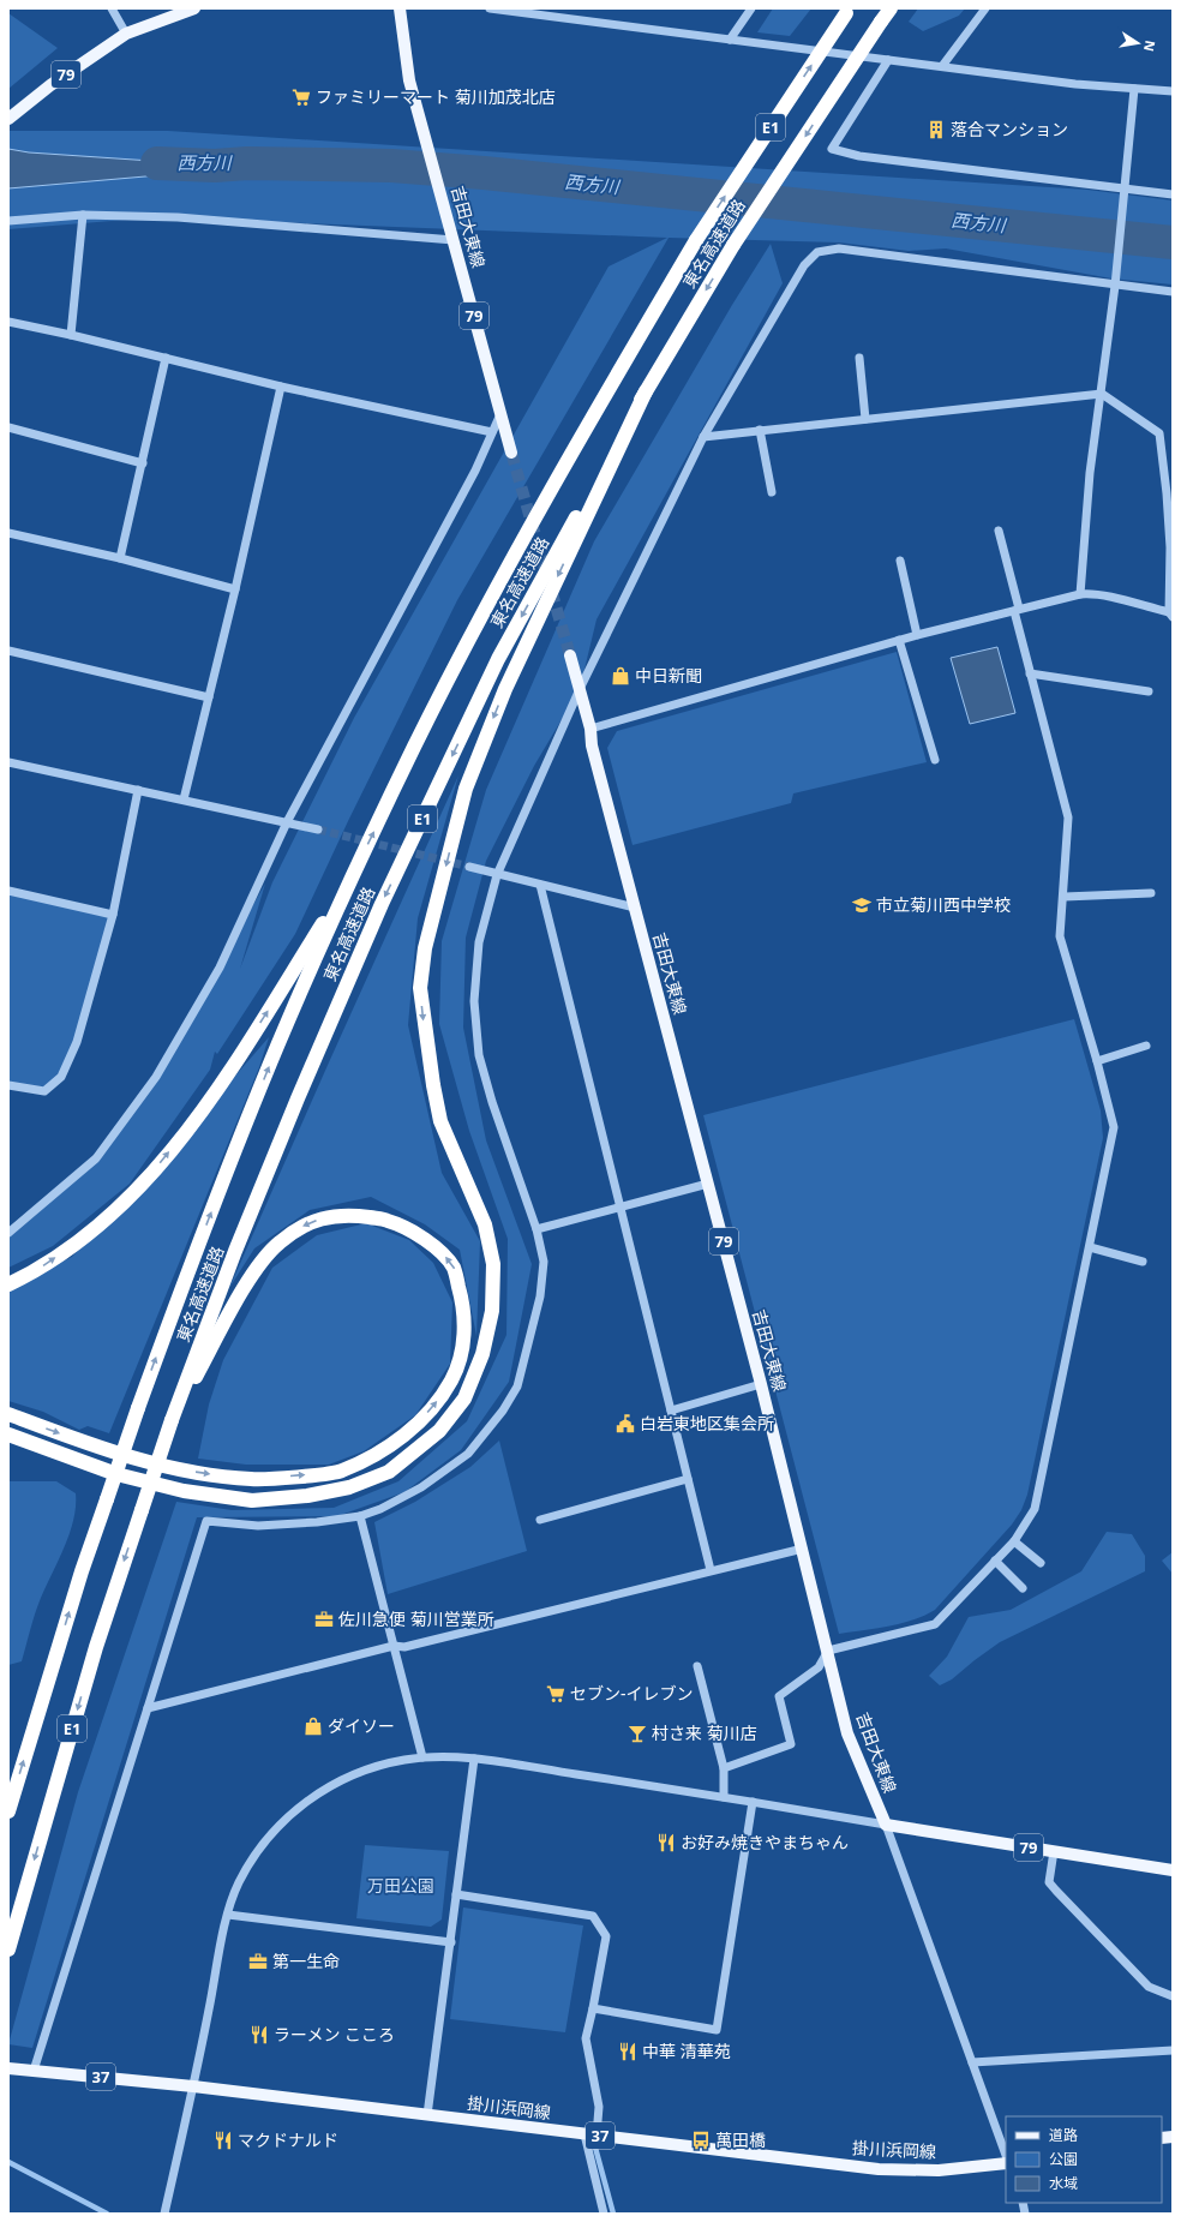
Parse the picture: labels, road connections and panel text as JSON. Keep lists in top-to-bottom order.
{
  "streets": {
    "highway": ["E1", "東名高速道路"],
    "main road": [
      "79",
      "吉田大東線",
      "37",
      "掛川浜岡線"
    ]
  },
  "crossings": [
    ["79", "吉田大東線"]
  ],
  "water": ["西方川"],
  "parks": ["万田公園"],
  "places": {
    "supermarket": ["ファミリーマート 菊川加茂北店", "セブン-イレブン"],
    "building": ["落合マンション"],
    "shop": ["中日新聞", "ダイソー"],
    "school or university": ["市立菊川西中学校"],
    "public building": ["白岩東地区集会所"],
    "office": ["佐川急便 菊川営業所", "第一生命"],
    "bar": ["村さ来 菊川店"],
    "restaurant": [
      "お好み焼きやまちゃん",
      "ラーメン こころ",
      "中華 清華苑",
      "マクドナルド"
    ],
    "bus stop": ["萬田橋"]
  },
  "legend": ["道路", "公園", "水域"],
  "north": "right"
}
